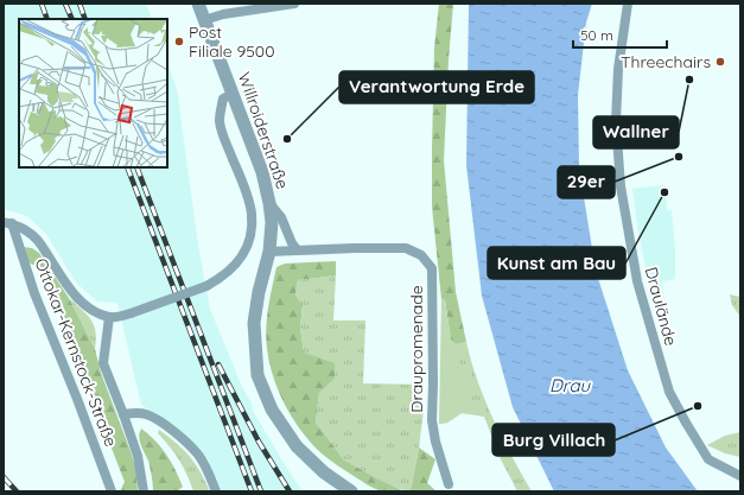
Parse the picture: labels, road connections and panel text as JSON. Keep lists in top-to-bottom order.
{
  "streets": {
    "street": [
      "Willroiderstraße",
      "Draulände",
      "Draupromenade",
      "Ottokar-Kernstock-Straße"
    ]
  },
  "crossings": [
    ["Willroiderstraße", "Draupromenade"]
  ],
  "water": ["Drau"],
  "places": [
    "Post Filiale 9500",
    "Threechairs",
    "Wallner",
    "Verantwortung Erde",
    "29er",
    "Kunst am Bau",
    "Burg Villach"
  ],
  "scale_bar": "50 m"
}
